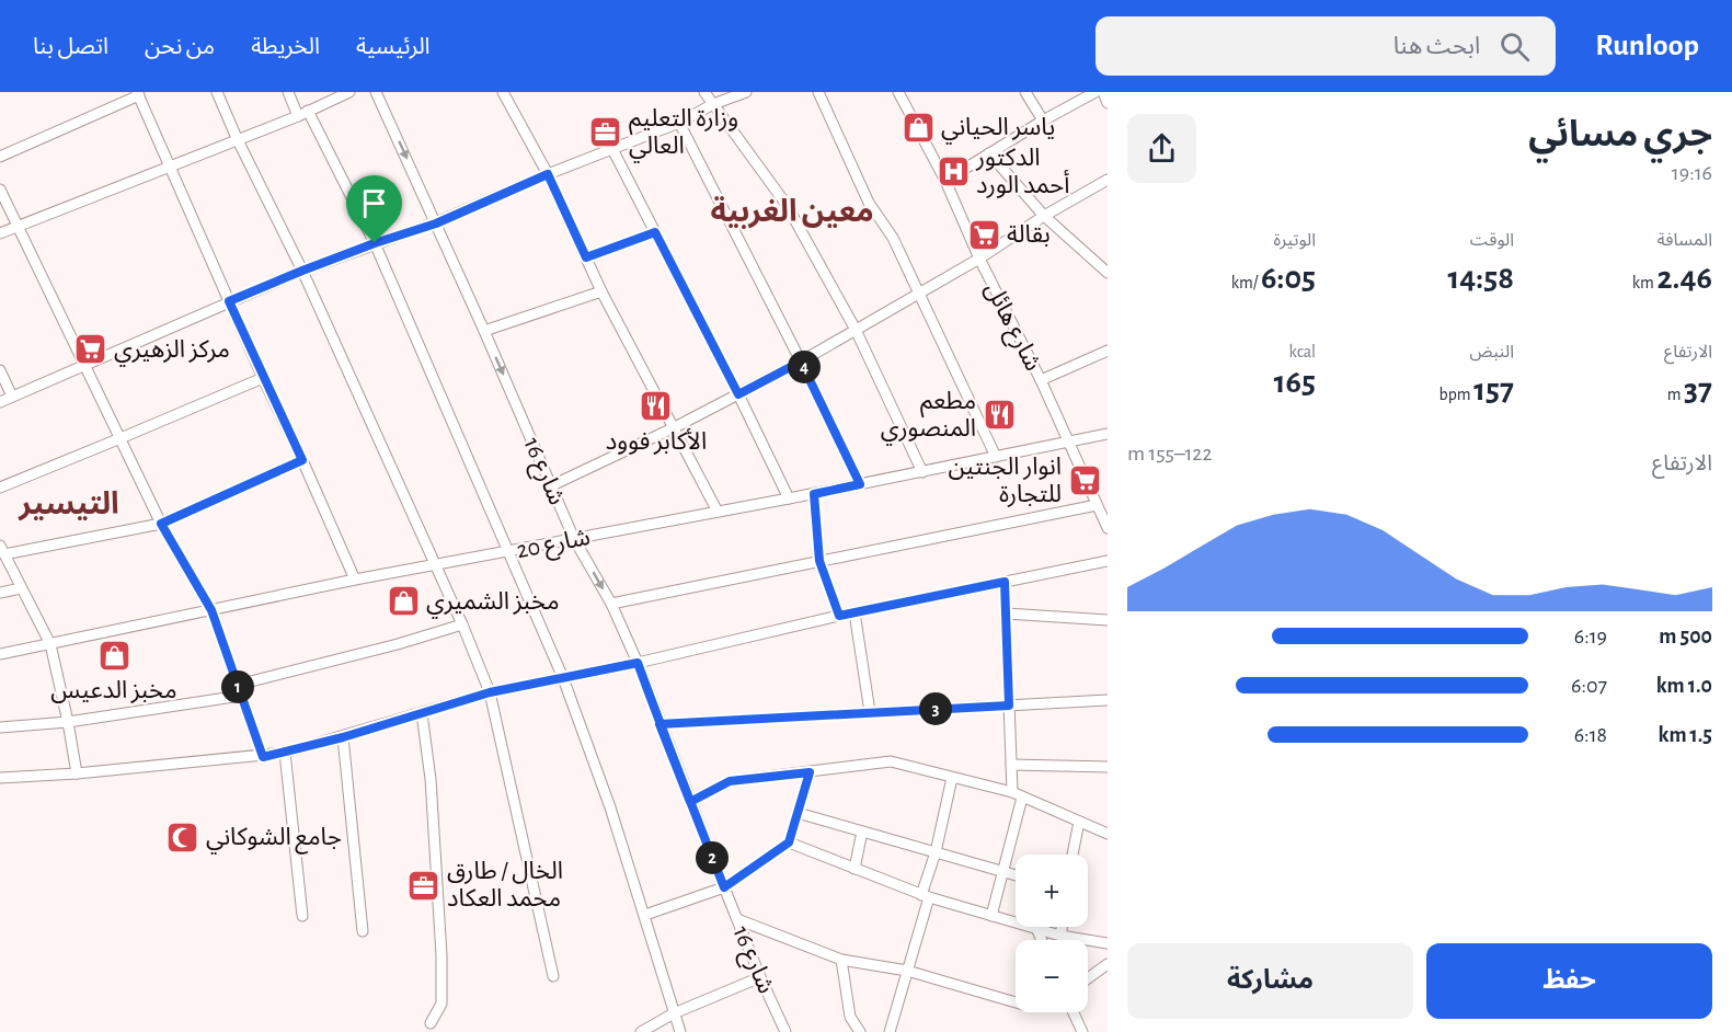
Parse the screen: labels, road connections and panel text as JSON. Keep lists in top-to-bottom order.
{
  "streets": {
    "street": ["شارع هائل", "شارع 16", "شارع 20"]
  },
  "crossings": [
    ["شارع هائل", "شارع 20"],
    ["شارع 16", "شارع 20"]
  ],
  "districts": ["معين الغربية", "التيسير"],
  "places": {
    "shop": ["ياسر الحياني", "مخبز الشميري", "مخبز الدعيس"],
    "office": ["وزارة التعليم العالي", "الخال / طارق محمد العكاد"],
    "hospital": ["الدكتور أحمد الورد"],
    "supermarket": ["بقالة", "مركز الزهيري", "انوار الجنتين للتجارة"],
    "restaurant": ["الأكابر فوود", "مطعم المنصوري"],
    "mosque": ["جامع الشوكاني"]
  },
  "page": {
    "header": "Runloop",
    "search": "ابحث هنا",
    "nav": [
      "الرئيسية",
      "الخريطة",
      "من نحن",
      "اتصل بنا"
    ],
    "heading": ["جري مسائي", "19:16"],
    "stats": [
      ["المسافة", "2.46 km"],
      ["الوقت", "14:58"],
      ["الوتيرة", "6:05 /km"],
      ["الارتفاع", "37 m"],
      ["النبض", "157 bpm"],
      ["kcal", "165"]
    ],
    "pins": [
      "4",
      "1",
      "3",
      "2"
    ],
    "chart": ["الارتفاع", "122–155 m"],
    "list": [
      {
        "name": "500 m",
        "note": "6:19"
      },
      {
        "name": "1.0 km",
        "note": "6:07"
      },
      {
        "name": "1.5 km",
        "note": "6:18"
      }
    ],
    "map_buttons": ["+", "−"],
    "buttons": ["حفظ", "مشاركة"]
  }
}
